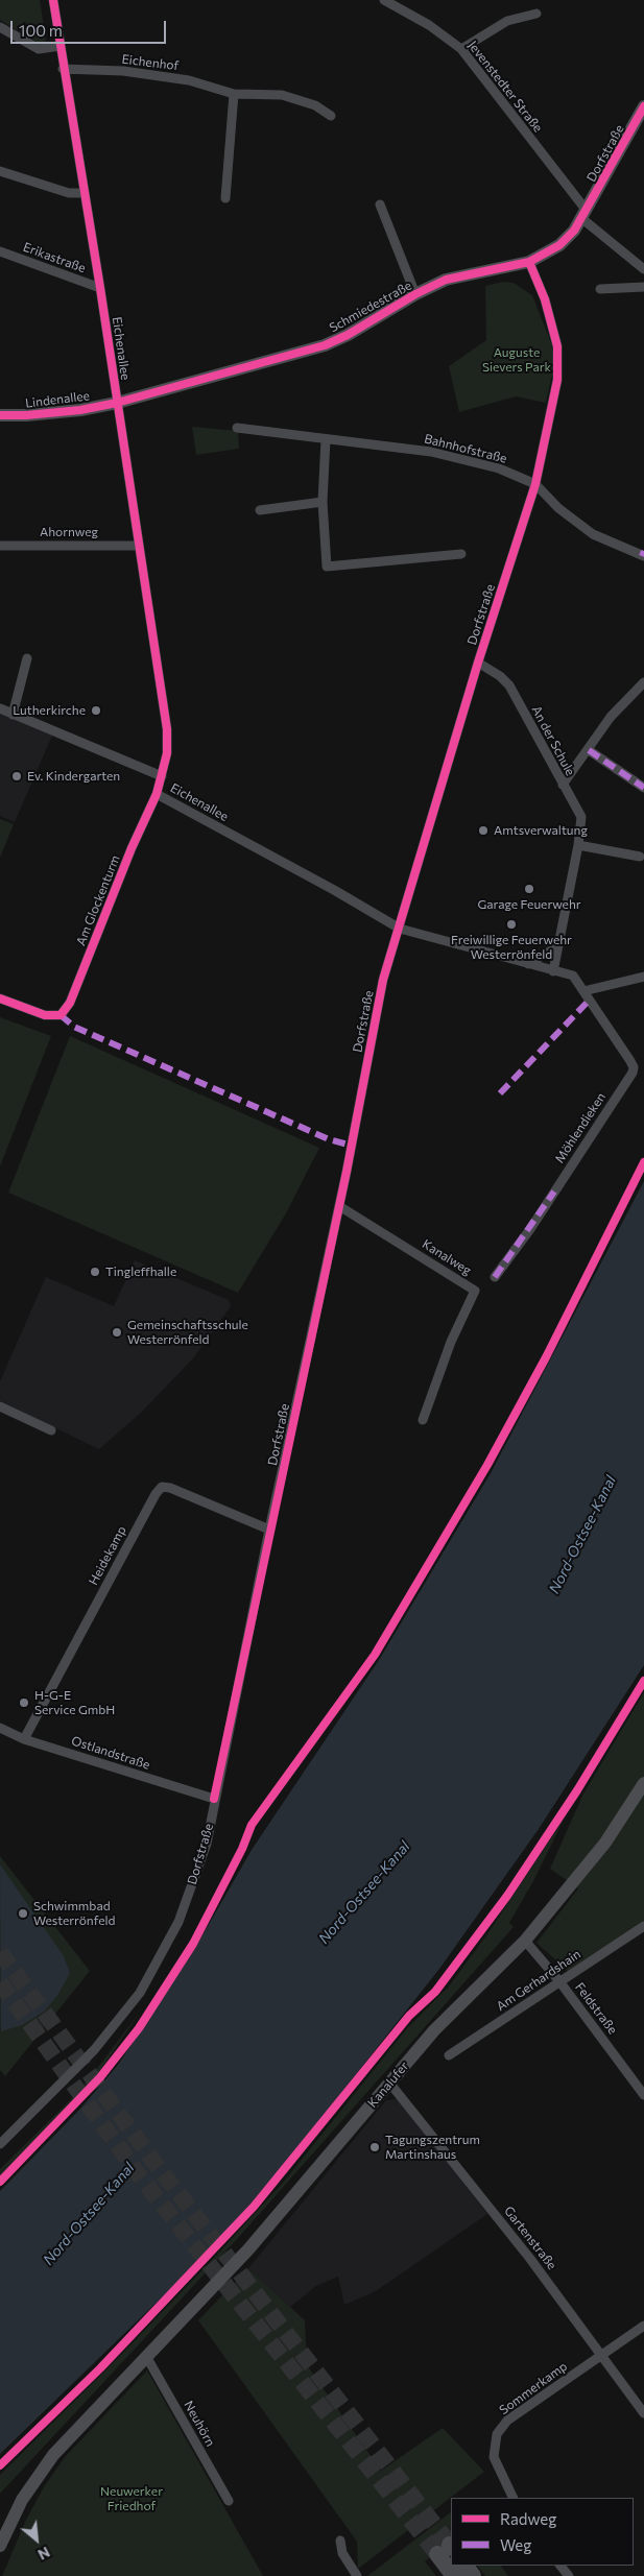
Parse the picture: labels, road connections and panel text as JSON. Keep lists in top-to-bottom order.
{
  "streets": {
    "street": [
      "Eichenhof",
      "Jevenstedter Straße",
      "Dorfstraße",
      "Erikastraße",
      "Schmiedestraße",
      "Eichenallee",
      "Lindenallee",
      "Bahnhofstraße",
      "Ahornweg",
      "An der Schule",
      "Am Glockenturm",
      "Möhlendieken",
      "Kanalweg",
      "Heidekamp",
      "Ostlandstraße",
      "Am Gerhardshain",
      "Feldstraße",
      "Kanalufer",
      "Gartenstraße",
      "Sommerkamp",
      "Neuhörn"
    ]
  },
  "crossings": [
    ["Eichenhof", "Eichenallee"],
    ["Jevenstedter Straße", "Dorfstraße"],
    ["Jevenstedter Straße", "Schmiedestraße"],
    ["Dorfstraße", "Schmiedestraße"],
    ["Dorfstraße", "Eichenallee"],
    ["Dorfstraße", "Bahnhofstraße"],
    ["Dorfstraße", "An der Schule"],
    ["Dorfstraße", "Kanalweg"],
    ["Dorfstraße", "Heidekamp"],
    ["Dorfstraße", "Ostlandstraße"],
    ["Erikastraße", "Eichenallee"],
    ["Schmiedestraße", "Eichenallee"],
    ["Schmiedestraße", "Lindenallee"],
    ["Eichenallee", "Lindenallee"],
    ["Eichenallee", "Ahornweg"],
    ["Eichenallee", "Am Glockenturm"],
    ["Eichenallee", "Möhlendieken"],
    ["An der Schule", "Möhlendieken"],
    ["Heidekamp", "Ostlandstraße"],
    ["Am Gerhardshain", "Feldstraße"],
    ["Feldstraße", "Kanalufer"],
    ["Kanalufer", "Gartenstraße"],
    ["Kanalufer", "Neuhörn"],
    ["Gartenstraße", "Sommerkamp"]
  ],
  "water": ["Nord-Ostsee-Kanal"],
  "parks": ["Auguste Sievers Park", "Neuwerker Friedhof"],
  "places": [
    "Lutherkirche",
    "Ev. Kindergarten",
    "Amtsverwaltung",
    "Garage Feuerwehr",
    "Freiwillige Feuerwehr Westerrönfeld",
    "Tingleffhalle",
    "Gemeinschaftsschule Westerrönfeld",
    "H-G-E Service GmbH",
    "Schwimmbad Westerrönfeld",
    "Tagungszentrum Martinshaus"
  ],
  "legend": ["Radweg", "Weg"],
  "scale_bar": "100 m",
  "north": "bottom right"
}
